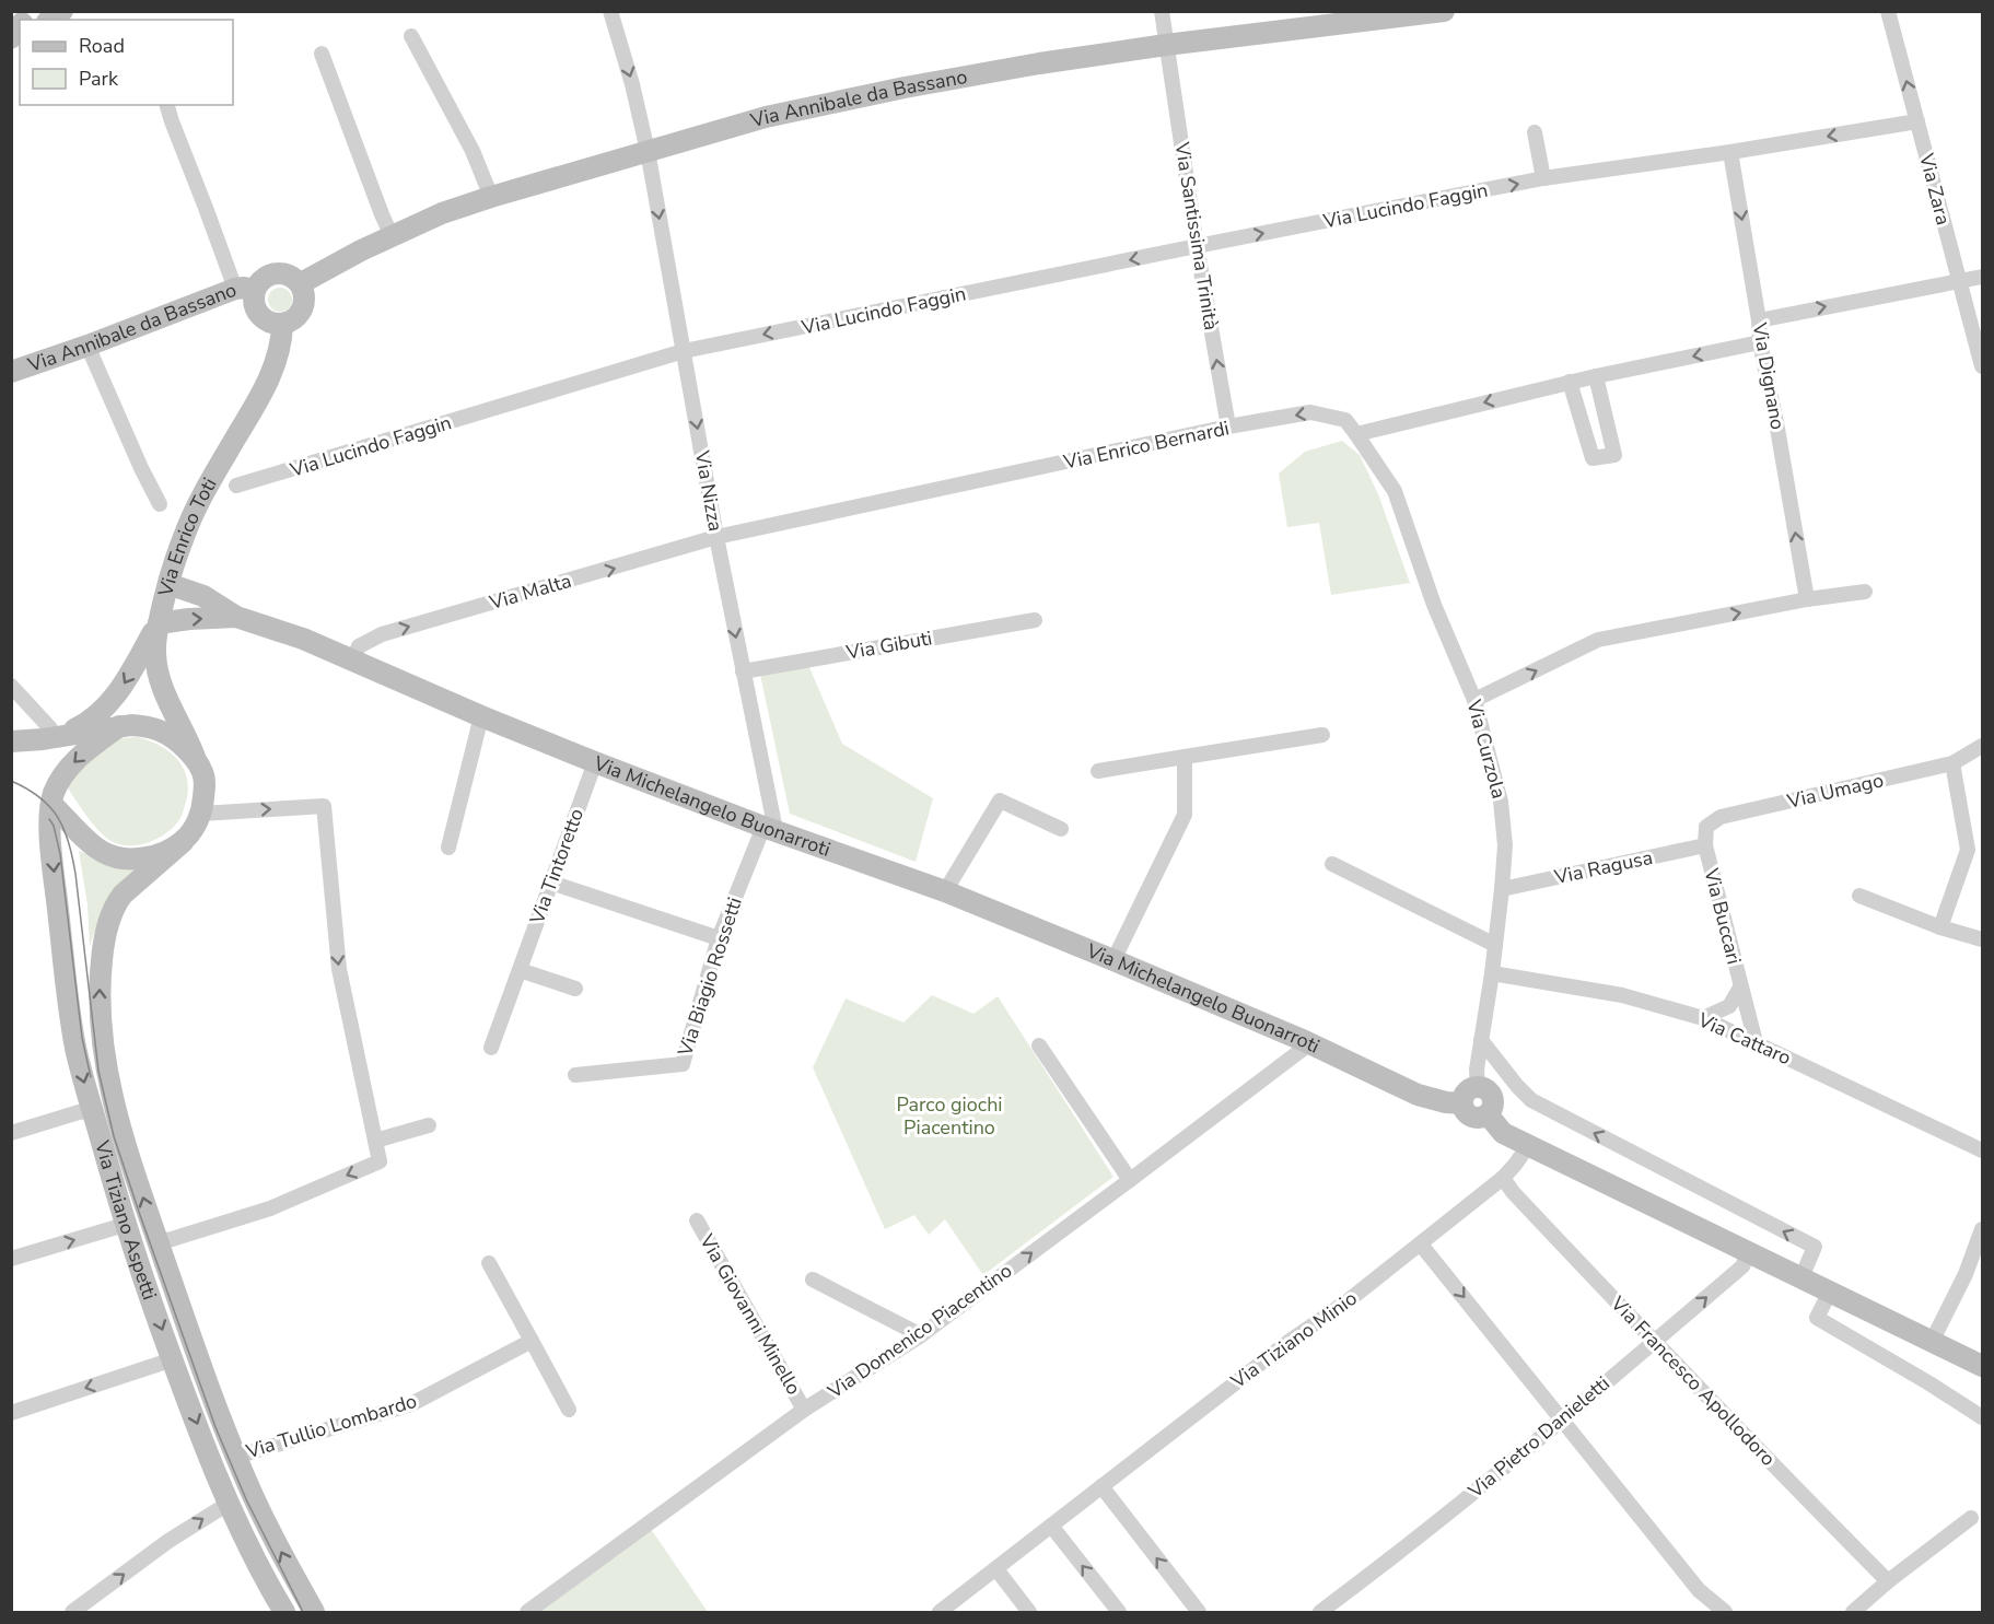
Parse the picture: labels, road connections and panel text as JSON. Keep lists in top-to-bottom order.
{
  "streets": {
    "street": [
      "Via Annibale da Bassano",
      "Via Zara",
      "Via Lucindo Faggin",
      "Via Santissima Trinità",
      "Via Dignano",
      "Via Enrico Bernardi",
      "Via Nizza",
      "Via Enrico Toti",
      "Via Malta",
      "Via Gibuti",
      "Via Curzola",
      "Via Umago",
      "Via Michelangelo Buonarroti",
      "Via Tintoretto",
      "Via Ragusa",
      "Via Buccari",
      "Via Biagio Rossetti",
      "Via Cattaro",
      "Via Tiziano Aspetti",
      "Via Giovanni Minello",
      "Via Domenico Piacentino",
      "Via Tiziano Minio",
      "Via Francesco Apollodoro",
      "Via Tullio Lombardo",
      "Via Pietro Danieletti"
    ]
  },
  "crossings": [
    ["Via Annibale da Bassano", "Via Santissima Trinità"],
    ["Via Annibale da Bassano", "Via Nizza"],
    ["Via Annibale da Bassano", "Via Enrico Toti"],
    ["Via Zara", "Via Lucindo Faggin"],
    ["Via Lucindo Faggin", "Via Santissima Trinità"],
    ["Via Lucindo Faggin", "Via Dignano"],
    ["Via Lucindo Faggin", "Via Nizza"],
    ["Via Santissima Trinità", "Via Enrico Bernardi"],
    ["Via Enrico Bernardi", "Via Nizza"],
    ["Via Enrico Bernardi", "Via Malta"],
    ["Via Enrico Bernardi", "Via Curzola"],
    ["Via Nizza", "Via Malta"],
    ["Via Nizza", "Via Gibuti"],
    ["Via Nizza", "Via Michelangelo Buonarroti"],
    ["Via Nizza", "Via Biagio Rossetti"],
    ["Via Enrico Toti", "Via Michelangelo Buonarroti"],
    ["Via Enrico Toti", "Via Tiziano Aspetti"],
    ["Via Malta", "Via Michelangelo Buonarroti"],
    ["Via Curzola", "Via Michelangelo Buonarroti"],
    ["Via Curzola", "Via Ragusa"],
    ["Via Curzola", "Via Cattaro"],
    ["Via Umago", "Via Ragusa"],
    ["Via Umago", "Via Buccari"],
    ["Via Michelangelo Buonarroti", "Via Tintoretto"],
    ["Via Michelangelo Buonarroti", "Via Biagio Rossetti"],
    ["Via Michelangelo Buonarroti", "Via Domenico Piacentino"],
    ["Via Michelangelo Buonarroti", "Via Tiziano Minio"],
    ["Via Michelangelo Buonarroti", "Via Pietro Danieletti"],
    ["Via Ragusa", "Via Buccari"],
    ["Via Buccari", "Via Cattaro"],
    ["Via Tiziano Aspetti", "Via Tullio Lombardo"],
    ["Via Giovanni Minello", "Via Domenico Piacentino"],
    ["Via Tiziano Minio", "Via Francesco Apollodoro"],
    ["Via Francesco Apollodoro", "Via Pietro Danieletti"]
  ],
  "one_way": ["Via Santissima Trinità", "Via Nizza", "Via Malta"],
  "parks": ["Parco giochi Piacentino"],
  "legend": ["Road", "Park"]
}
